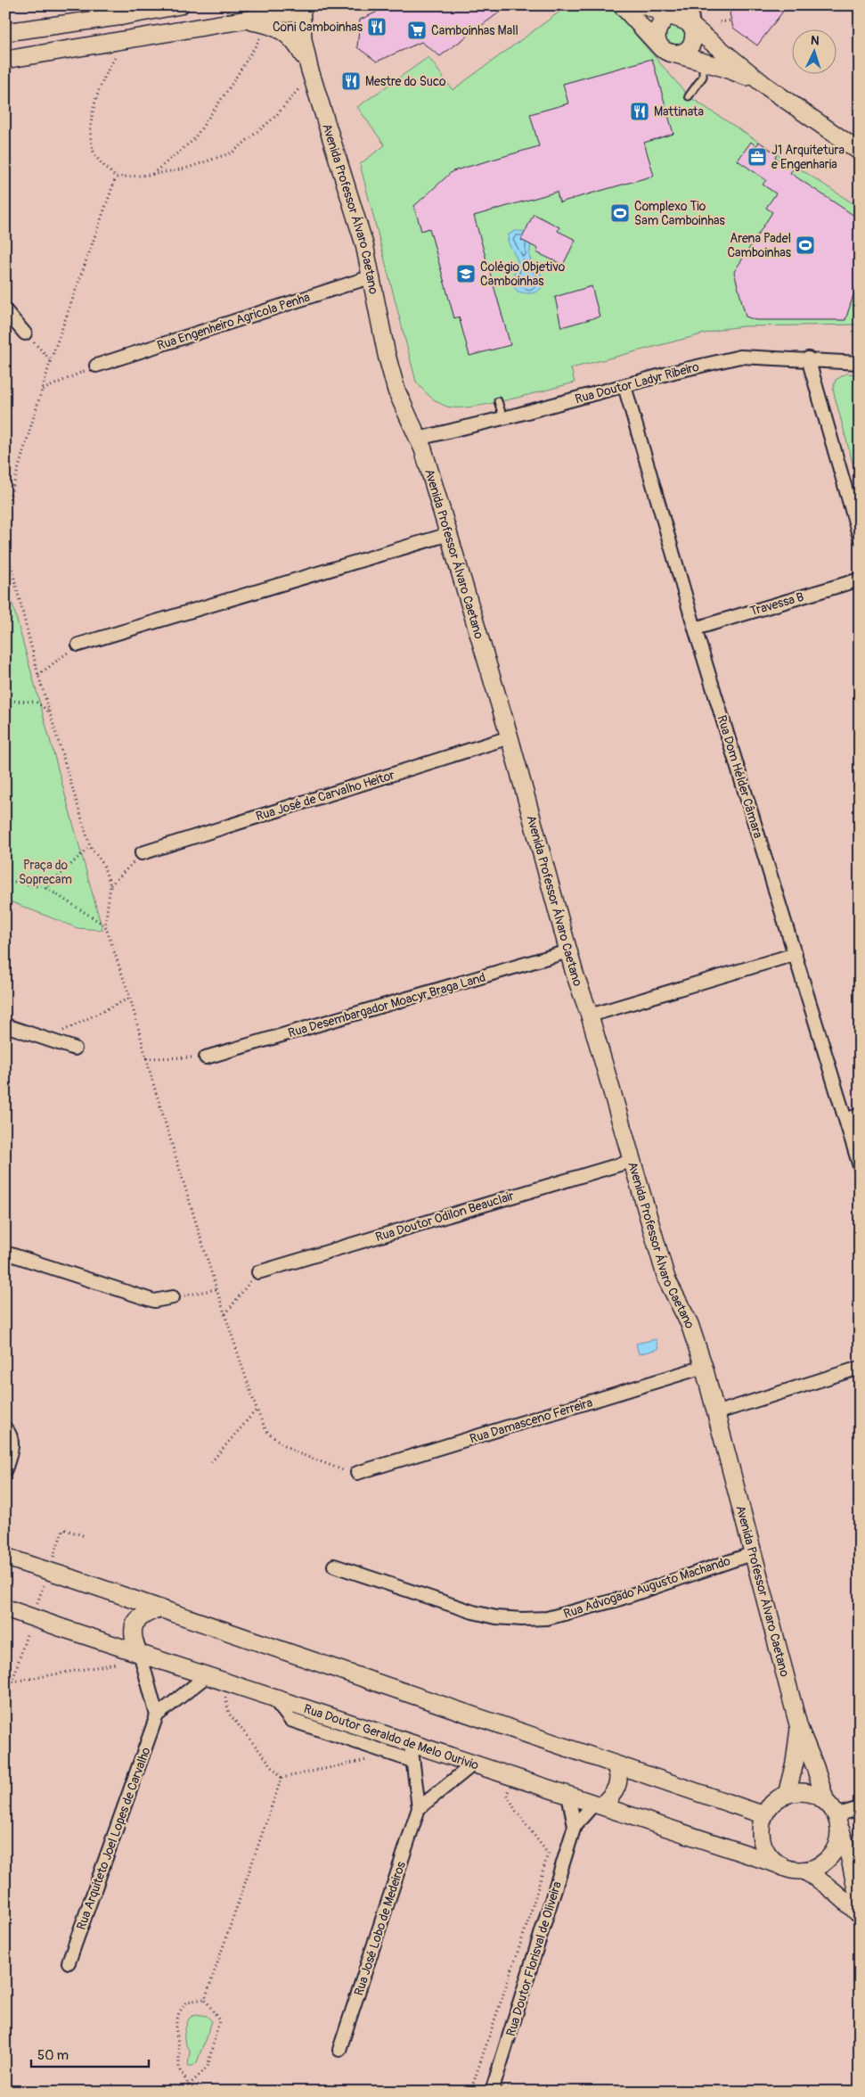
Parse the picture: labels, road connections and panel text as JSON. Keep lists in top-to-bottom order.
{
  "streets": {
    "street": [
      "Avenida Professor Álvaro Caetano",
      "Rua Engenheiro Agricola Penha",
      "Rua Doutor Ladyr Ribeiro",
      "Travessa B",
      "Rua Dom Hélder Câmara",
      "Rua José de Carvalho Heitor",
      "Rua Desembargador Moacyr Braga Land",
      "Rua Doutor Odilon Beauclair",
      "Rua Damasceno Ferreira",
      "Rua Advogado Augusto Machando",
      "Rua Doutor Geraldo de Melo Ourivio",
      "Rua Arquiteto Joel Lopes de Carvalho",
      "Rua José Lobo de Medeiros",
      "Rua Doutor Florisval de Oliveira"
    ]
  },
  "crossings": [
    ["Avenida Professor Álvaro Caetano", "Rua Engenheiro Agricola Penha"],
    ["Avenida Professor Álvaro Caetano", "Rua Doutor Ladyr Ribeiro"],
    ["Avenida Professor Álvaro Caetano", "Rua José de Carvalho Heitor"],
    ["Avenida Professor Álvaro Caetano", "Rua Desembargador Moacyr Braga Land"],
    ["Avenida Professor Álvaro Caetano", "Rua Doutor Odilon Beauclair"],
    ["Avenida Professor Álvaro Caetano", "Rua Damasceno Ferreira"],
    ["Avenida Professor Álvaro Caetano", "Rua Advogado Augusto Machando"],
    ["Avenida Professor Álvaro Caetano", "Rua Doutor Geraldo de Melo Ourivio"],
    ["Rua Doutor Ladyr Ribeiro", "Rua Dom Hélder Câmara"],
    ["Travessa B", "Rua Dom Hélder Câmara"],
    ["Rua Doutor Geraldo de Melo Ourivio", "Rua José Lobo de Medeiros"],
    ["Rua Doutor Geraldo de Melo Ourivio", "Rua Doutor Florisval de Oliveira"]
  ],
  "parks": ["Praça do Soprecam"],
  "places": {
    "restaurant": ["Coni Camboinhas", "Mestre do Suco", "Mattinata"],
    "supermarket": ["Camboinhas Mall"],
    "office": ["J1 Arquitetura e Engenharia"],
    "sports": ["Complexo Tio Sam Camboinhas", "Arena Padel Camboinhas"],
    "school or university": ["Colégio Objetivo Camboinhas"]
  },
  "scale_bar": "50 m",
  "north": "top"
}
